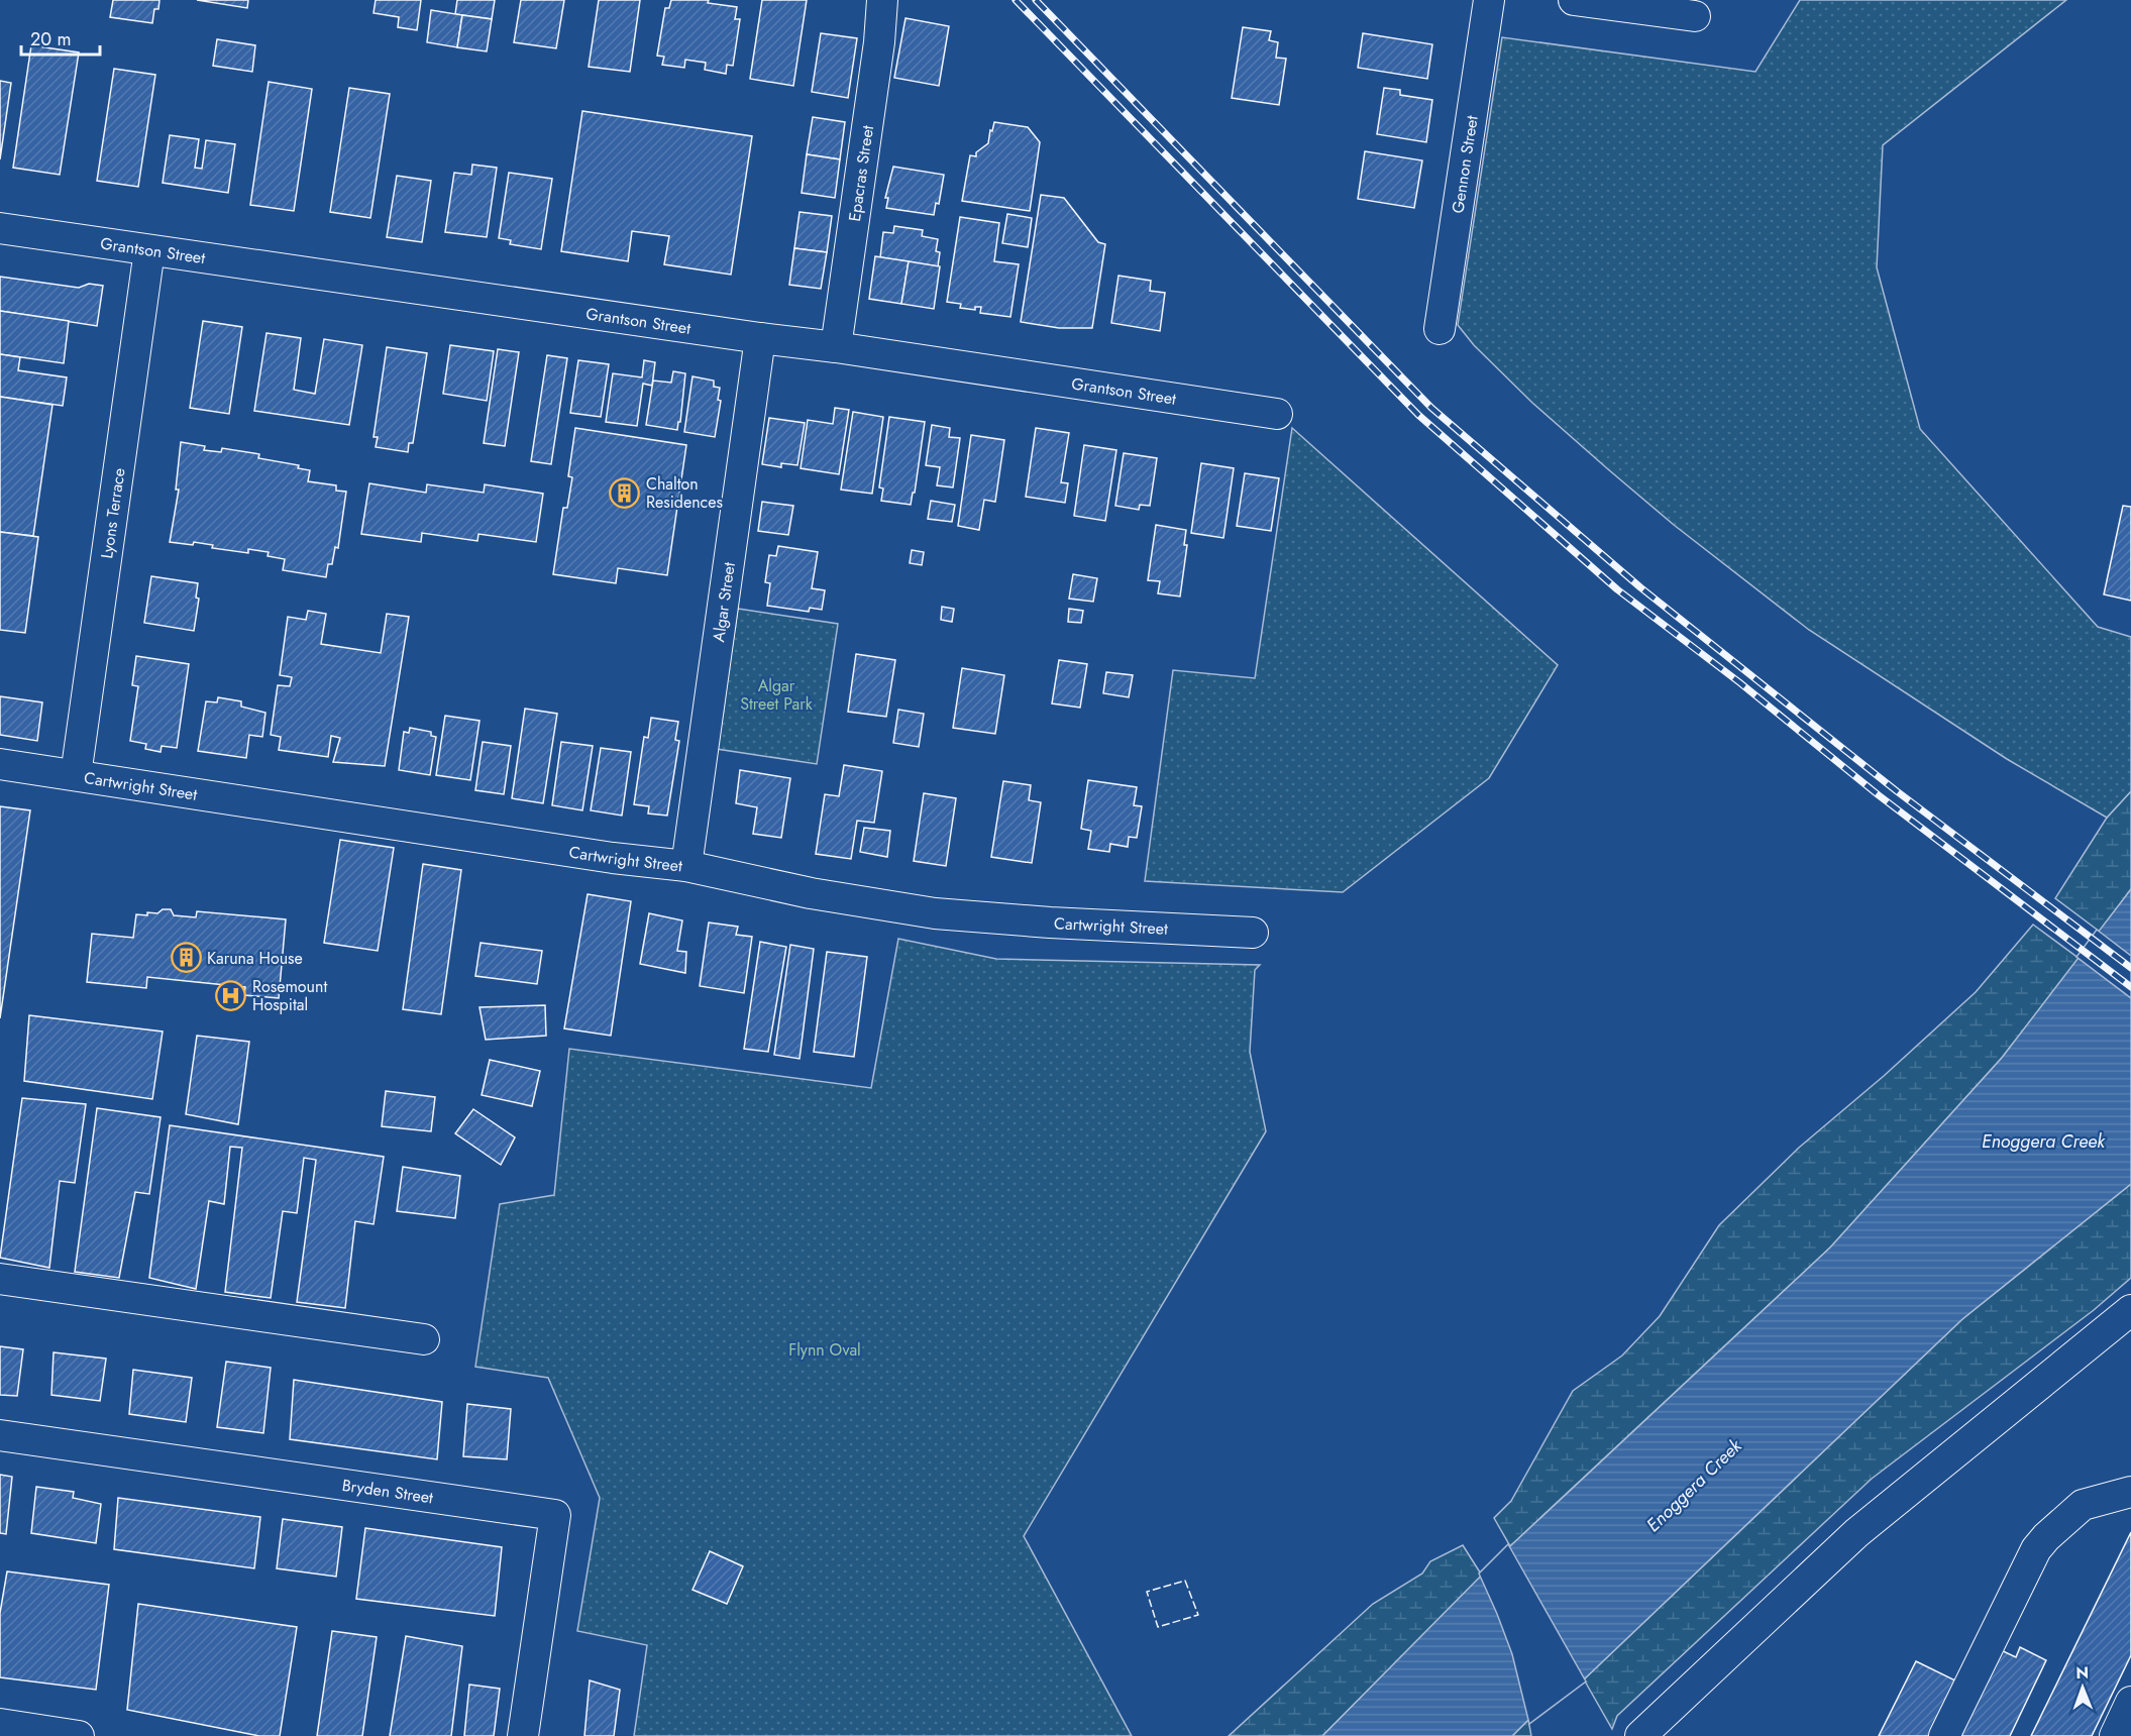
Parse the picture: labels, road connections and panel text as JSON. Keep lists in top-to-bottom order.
{
  "streets": {
    "street": [
      "Gennon Street",
      "Epacras Street",
      "Grantson Street",
      "Lyons Terrace",
      "Algar Street",
      "Cartwright Street",
      "Bryden Street"
    ]
  },
  "crossings": [
    ["Epacras Street", "Grantson Street"],
    ["Grantson Street", "Lyons Terrace"],
    ["Grantson Street", "Algar Street"],
    ["Lyons Terrace", "Cartwright Street"],
    ["Algar Street", "Cartwright Street"]
  ],
  "water": ["Enoggera Creek"],
  "parks": ["Algar Street Park", "Flynn Oval"],
  "places": {
    "building": ["Chalton Residences", "Karuna House"],
    "hospital": ["Rosemount Hospital"]
  },
  "scale_bar": "20 m",
  "north": "top"
}
